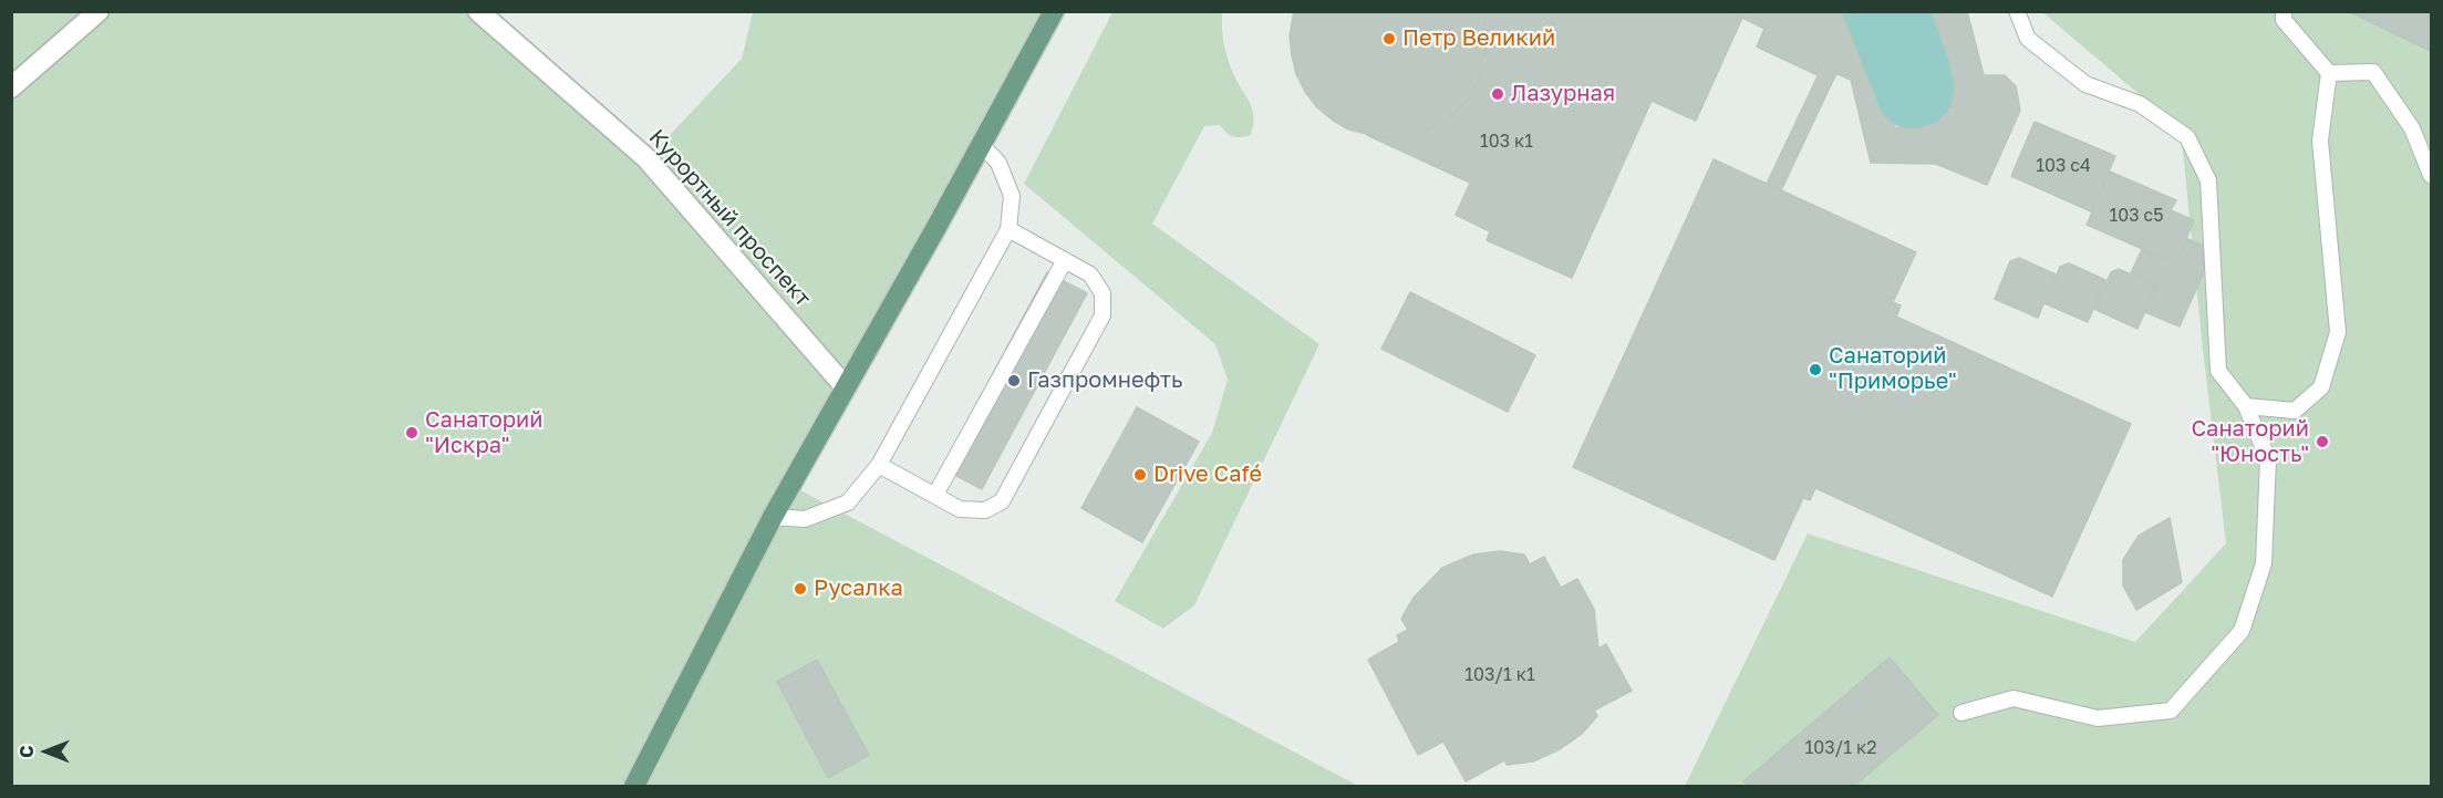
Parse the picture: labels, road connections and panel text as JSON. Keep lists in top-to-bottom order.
{
  "streets": {
    "street": ["Курортный проспект"]
  },
  "places": [
    "Петр Великий",
    "Лазурная",
    "Санаторий \"Приморье\"",
    "Газпромнефть",
    "Санаторий \"Искра\"",
    "Санаторий \"Юность\"",
    "Drive Café",
    "Русалка"
  ],
  "house_numbers": [
    "103 к1",
    "103 с4",
    "103 с5",
    "103/1 к1",
    "103/1 к2"
  ],
  "north": "left"
}
